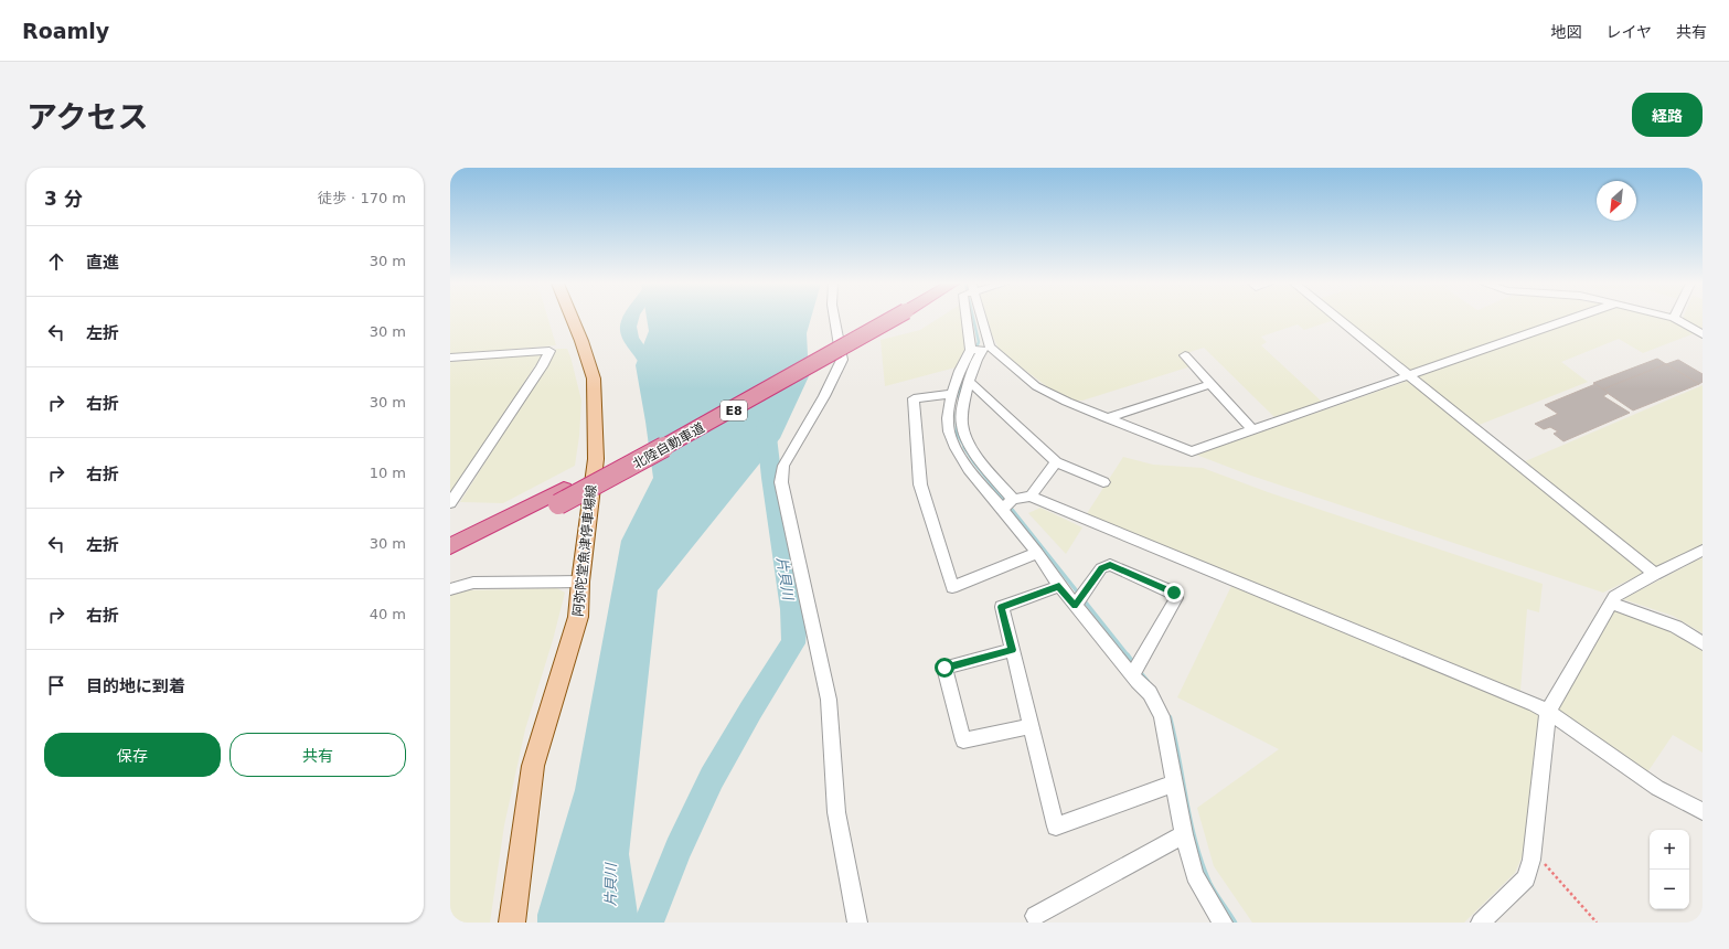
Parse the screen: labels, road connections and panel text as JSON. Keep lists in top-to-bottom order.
{
  "streets": {
    "highway": ["E8", "北陸自動車道"],
    "main road": ["阿弥陀堂魚津停車場線"]
  },
  "water": ["片貝川"],
  "north": "bottom left",
  "page": {
    "header": "Roamly",
    "nav": ["地図", "レイヤ", "共有"],
    "title": "アクセス",
    "buttons": [
      "経路",
      ["保存", "共有"]
    ],
    "heading": ["3 分", "徒歩 · 170 m"],
    "list": [
      ["直進", "30 m"],
      ["左折", "30 m"],
      ["右折", "30 m"],
      ["右折", "10 m"],
      ["左折", "30 m"],
      ["右折", "40 m"],
      "目的地に到着"
    ],
    "map_buttons": ["+", "−"]
  }
}
